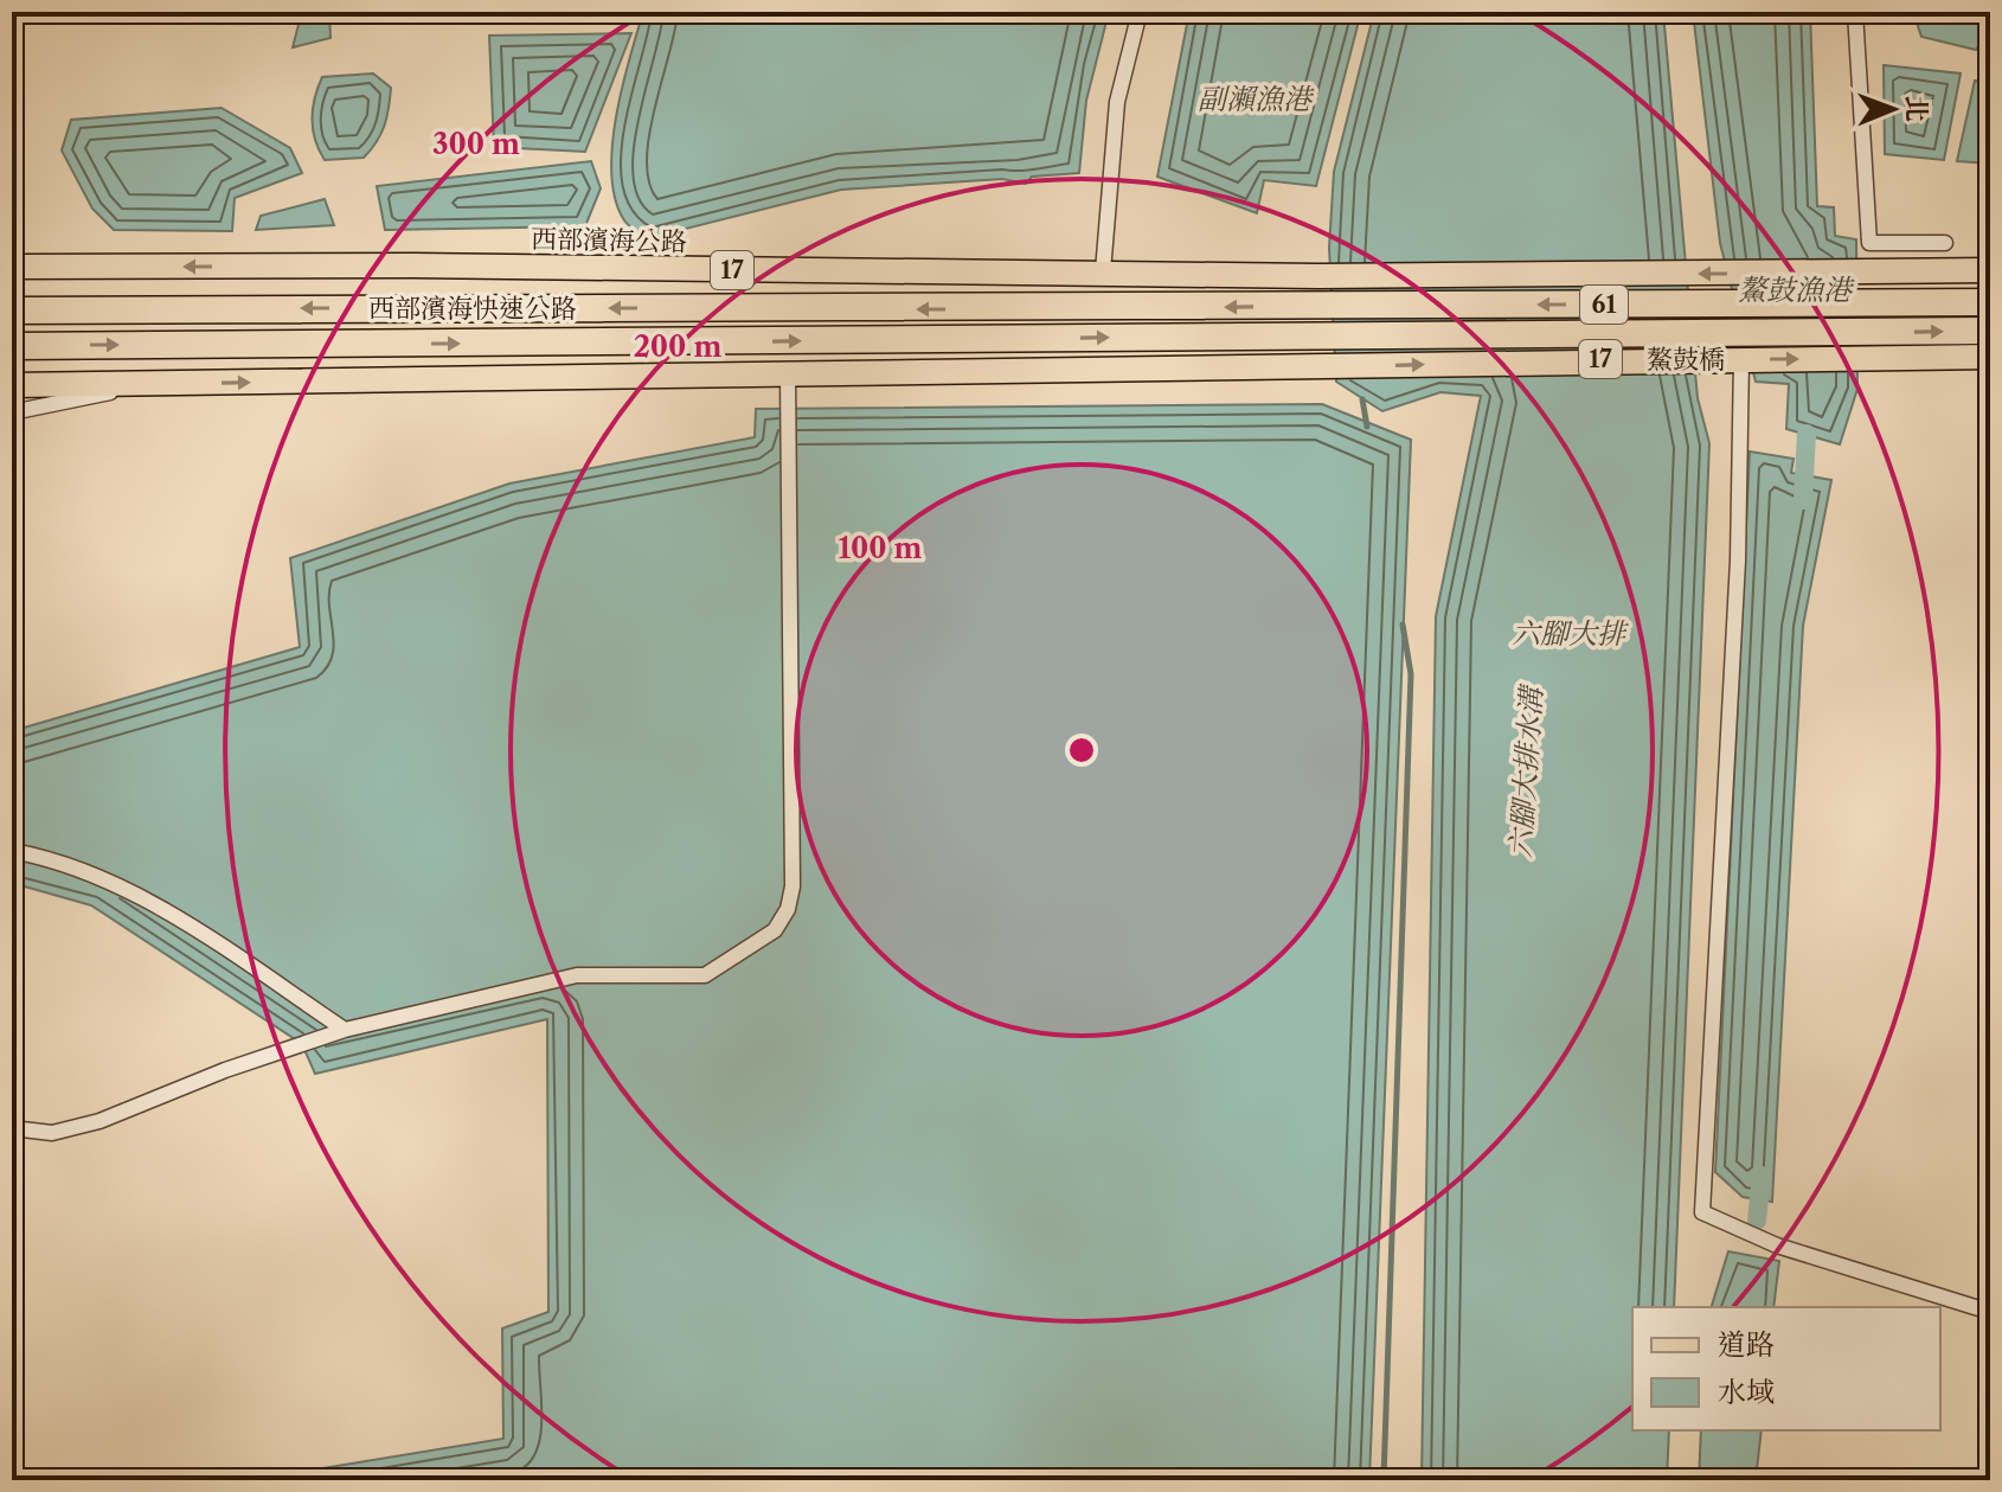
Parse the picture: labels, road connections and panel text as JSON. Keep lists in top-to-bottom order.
{
  "streets": {
    "highway": ["61", "西部濱海快速公路", "鰲鼓橋"],
    "main road": ["西部濱海公路", "17"]
  },
  "crossings": [
    ["17", "鰲鼓橋"],
    ["西部濱海快速公路", "鰲鼓橋"]
  ],
  "water": [
    "副瀨漁港",
    "鰲鼓漁港",
    "六腳大排",
    "六腳大排水溝"
  ],
  "legend": ["道路", "水域"],
  "north": "right",
  "rings": ["300 m", "200 m", "100 m"]
}
